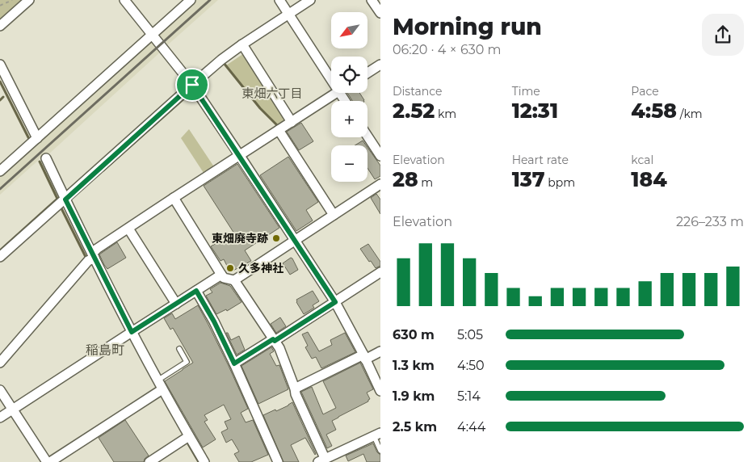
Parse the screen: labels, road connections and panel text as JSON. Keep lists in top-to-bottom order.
{
  "districts": ["東畑六丁目", "稲島町"],
  "places": ["東畑廃寺跡", "久多神社"],
  "north": "bottom left",
  "page": {
    "heading": ["Morning run", "06:20 · 4 × 630 m"],
    "map_buttons": ["+", "−"],
    "stats": [
      ["Distance", "2.52 km"],
      ["Time", "12:31"],
      ["Pace", "4:58 /km"],
      ["Elevation", "28 m"],
      ["Heart rate", "137 bpm"],
      ["kcal", "184"]
    ],
    "chart": ["Elevation", "226–233 m"],
    "list": [
      {
        "name": "630 m",
        "note": "5:05"
      },
      {
        "name": "1.3 km",
        "note": "4:50"
      },
      {
        "name": "1.9 km",
        "note": "5:14"
      },
      {
        "name": "2.5 km",
        "note": "4:44"
      }
    ]
  }
}
